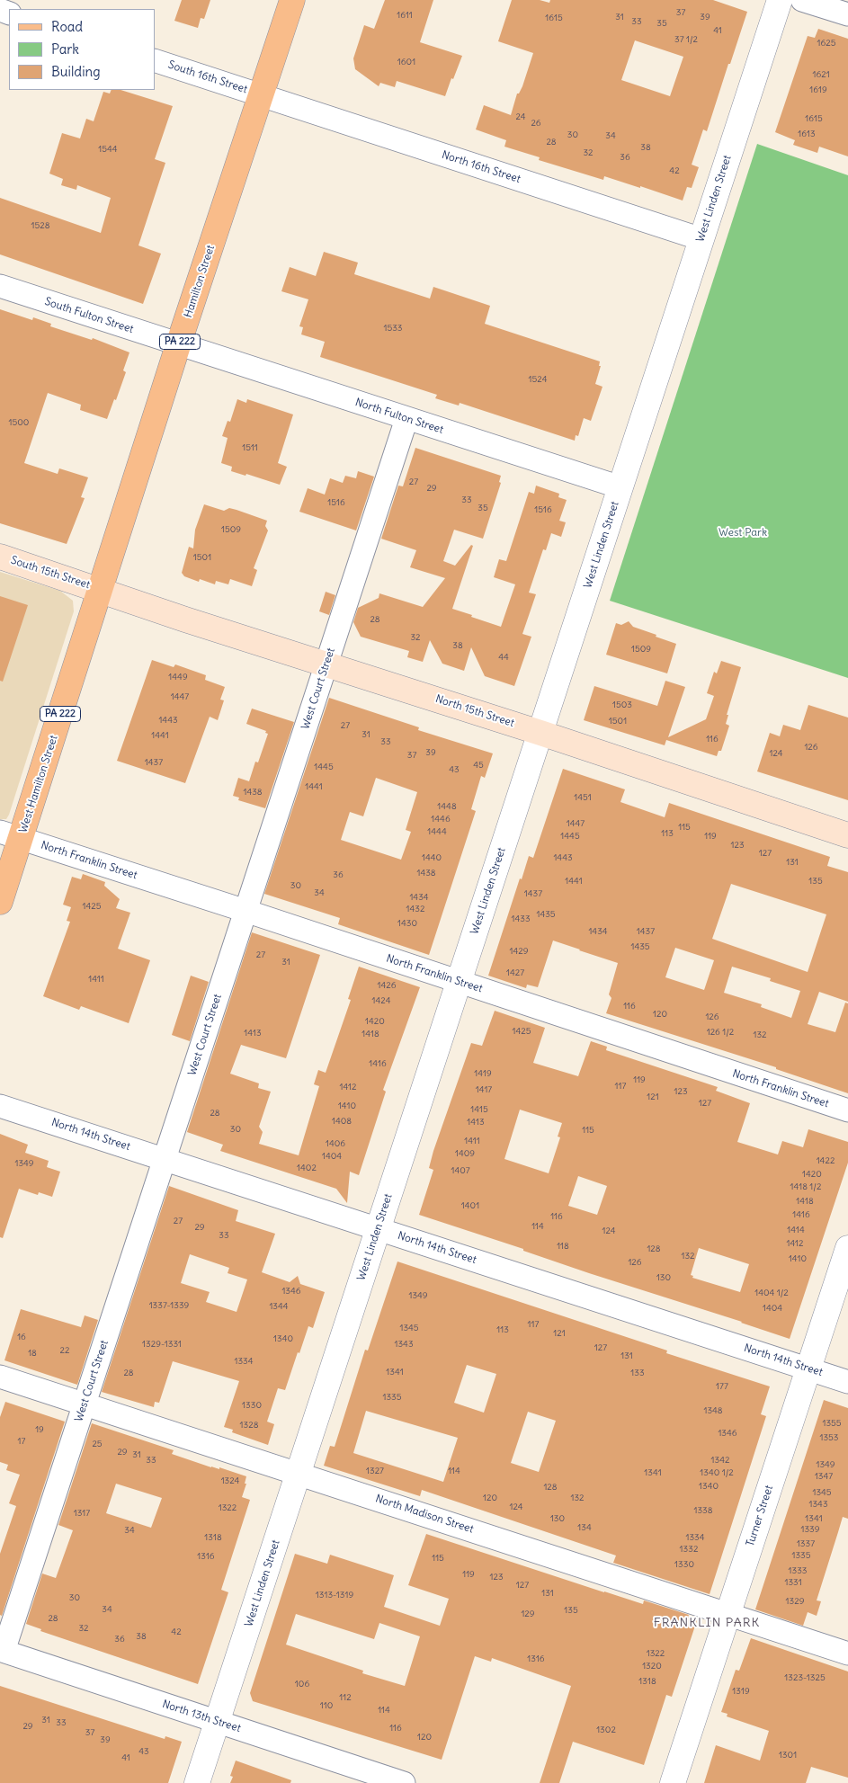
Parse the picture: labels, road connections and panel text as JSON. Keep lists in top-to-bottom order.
{
  "streets": {
    "main road": [
      "Hamilton Street",
      "PA 222",
      "South 15th Street",
      "North 15th Street",
      "West Hamilton Street"
    ],
    "street": [
      "South 16th Street",
      "North 16th Street",
      "West Linden Street",
      "South Fulton Street",
      "North Fulton Street",
      "West Court Street",
      "North Franklin Street",
      "North 14th Street",
      "North Madison Street",
      "Turner Street",
      "North 13th Street"
    ]
  },
  "crossings": [
    ["South 16th Street", "North 16th Street"],
    ["South 16th Street", "Hamilton Street"],
    ["North 16th Street", "West Linden Street"],
    ["North 16th Street", "Hamilton Street"],
    ["West Linden Street", "North Fulton Street"],
    ["West Linden Street", "North 15th Street"],
    ["West Linden Street", "North Franklin Street"],
    ["West Linden Street", "North 14th Street"],
    ["West Linden Street", "North Madison Street"],
    ["West Linden Street", "North 13th Street"],
    ["Hamilton Street", "South Fulton Street"],
    ["Hamilton Street", "North Fulton Street"],
    ["Hamilton Street", "South 15th Street"],
    ["Hamilton Street", "North 15th Street"],
    ["Hamilton Street", "West Hamilton Street"],
    ["South Fulton Street", "North Fulton Street"],
    ["North Fulton Street", "West Court Street"],
    ["South 15th Street", "North 15th Street"],
    ["South 15th Street", "West Hamilton Street"],
    ["West Court Street", "North 15th Street"],
    ["West Court Street", "North Franklin Street"],
    ["West Court Street", "North 14th Street"],
    ["West Court Street", "North Madison Street"],
    ["West Court Street", "North 13th Street"],
    ["North 15th Street", "West Hamilton Street"],
    ["West Hamilton Street", "North Franklin Street"],
    ["North 14th Street", "Turner Street"],
    ["North Madison Street", "Turner Street"]
  ],
  "districts": ["FRANKLIN PARK"],
  "parks": ["West Park"],
  "house_numbers": [
    "37",
    "1611",
    "31",
    "39",
    "1615",
    "33",
    "35",
    "41",
    "37 1/2",
    "1625",
    "1601",
    "1621",
    "1619",
    "24",
    "1615",
    "26",
    "1613",
    "30",
    "34",
    "28",
    "38",
    "1544",
    "32",
    "36",
    "42",
    "1528",
    "1533",
    "1524",
    "1500",
    "1511",
    "27",
    "29",
    "33",
    "1516",
    "35",
    "1516",
    "1509",
    "1501",
    "28",
    "32",
    "38",
    "1509",
    "44",
    "1449",
    "1447",
    "1503",
    "1443",
    "1501",
    "27",
    "31",
    "1441",
    "116",
    "33",
    "126",
    "39",
    "124",
    "37",
    "1437",
    "45",
    "1445",
    "43",
    "1441",
    "1438",
    "1451",
    "1448",
    "1446",
    "1447",
    "115",
    "1444",
    "113",
    "1445",
    "119",
    "123",
    "127",
    "1440",
    "1443",
    "131",
    "1438",
    "36",
    "1441",
    "135",
    "30",
    "34",
    "1437",
    "1434",
    "1425",
    "1432",
    "1435",
    "1433",
    "1430",
    "1434",
    "1437",
    "1435",
    "1429",
    "27",
    "31",
    "1427",
    "1411",
    "1426",
    "1424",
    "116",
    "120",
    "126",
    "1420",
    "1425",
    "126 1/2",
    "1413",
    "1418",
    "132",
    "1416",
    "1419",
    "119",
    "117",
    "1412",
    "1417",
    "123",
    "121",
    "127",
    "1410",
    "1415",
    "28",
    "1408",
    "1413",
    "30",
    "115",
    "1411",
    "1406",
    "1409",
    "1404",
    "1422",
    "1349",
    "1402",
    "1407",
    "1420",
    "1418 1/2",
    "1418",
    "1401",
    "1416",
    "116",
    "27",
    "114",
    "29",
    "1414",
    "124",
    "33",
    "1412",
    "118",
    "128",
    "132",
    "1410",
    "126",
    "130",
    "1346",
    "1404 1/2",
    "1349",
    "1337-1339",
    "1344",
    "1404",
    "117",
    "1345",
    "113",
    "121",
    "16",
    "1340",
    "1329-1331",
    "1343",
    "127",
    "22",
    "18",
    "131",
    "1334",
    "1341",
    "28",
    "133",
    "177",
    "1335",
    "1330",
    "1348",
    "1355",
    "1328",
    "19",
    "1346",
    "1353",
    "17",
    "25",
    "29",
    "31",
    "33",
    "1342",
    "1349",
    "1327",
    "114",
    "1341",
    "1340 1/2",
    "1347",
    "1324",
    "1340",
    "128",
    "1345",
    "120",
    "132",
    "1343",
    "124",
    "1322",
    "1338",
    "1317",
    "130",
    "1341",
    "134",
    "1339",
    "34",
    "1318",
    "1334",
    "1337",
    "1332",
    "1335",
    "1316",
    "115",
    "1330",
    "1333",
    "119",
    "123",
    "1331",
    "127",
    "131",
    "1313-1319",
    "30",
    "1329",
    "34",
    "135",
    "129",
    "28",
    "32",
    "42",
    "38",
    "36",
    "1322",
    "1316",
    "1320",
    "1323-1325",
    "1318",
    "106",
    "1319",
    "112",
    "110",
    "114",
    "31",
    "33",
    "29",
    "116",
    "1302",
    "37",
    "120",
    "39",
    "43",
    "1301",
    "41"
  ],
  "legend": ["Road", "Park", "Building"]
}
